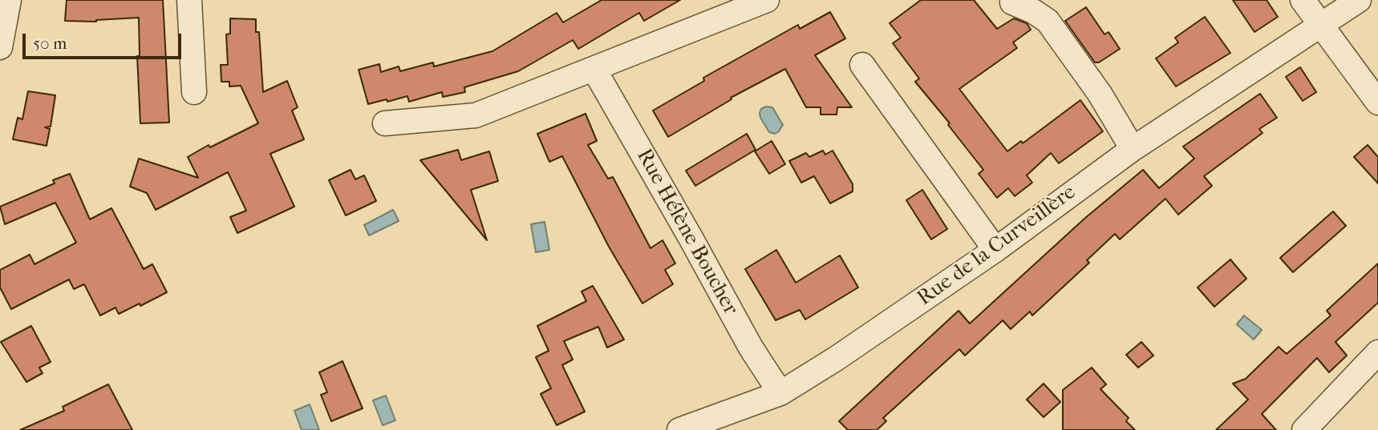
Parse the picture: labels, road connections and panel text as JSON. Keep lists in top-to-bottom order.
{
  "streets": {
    "street": ["Rue Hélène Boucher", "Rue de la Curveillère"]
  },
  "crossings": [
    ["Rue Hélène Boucher", "Rue de la Curveillère"]
  ],
  "scale_bar": "50 m"
}
